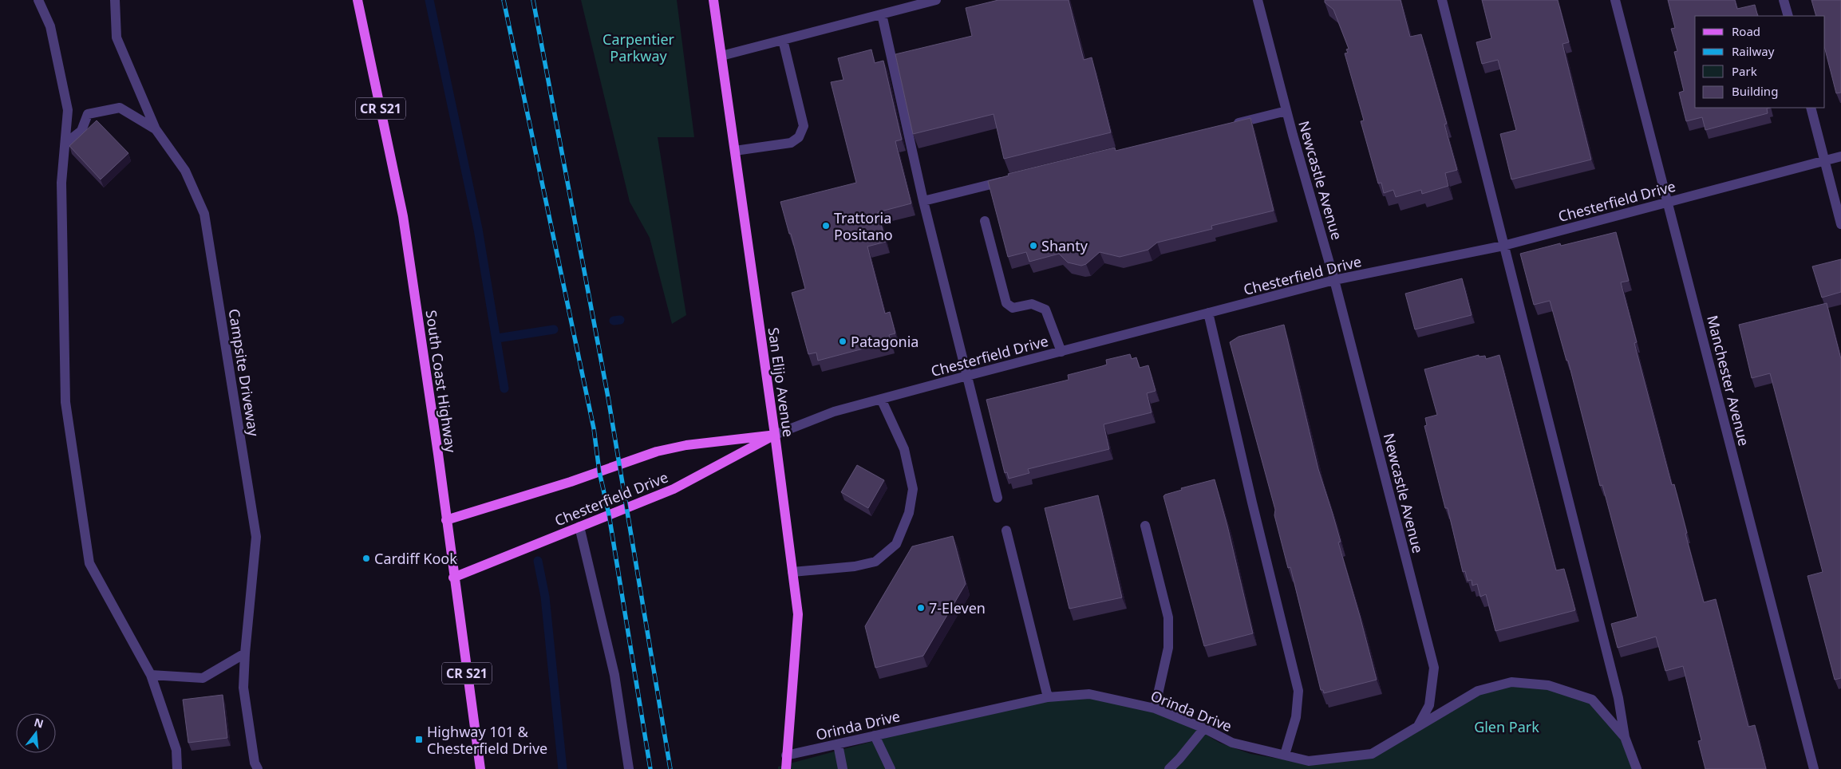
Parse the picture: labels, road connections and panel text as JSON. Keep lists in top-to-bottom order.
{
  "streets": {
    "main road": [
      "CR S21",
      "Chesterfield Drive",
      "South Coast Highway",
      "San Elijo Avenue"
    ],
    "street": [
      "Newcastle Avenue",
      "Campsite Driveway",
      "Manchester Avenue",
      "Orinda Drive"
    ]
  },
  "crossings": [
    ["Newcastle Avenue", "Chesterfield Drive"],
    ["Newcastle Avenue", "Orinda Drive"],
    ["Chesterfield Drive", "Manchester Avenue"],
    ["Chesterfield Drive", "South Coast Highway"],
    ["Chesterfield Drive", "San Elijo Avenue"],
    ["San Elijo Avenue", "Orinda Drive"]
  ],
  "parks": ["Carpentier Parkway", "Glen Park"],
  "places": {
    "other": [
      "Trattoria Positano",
      "Shanty",
      "Patagonia",
      "Cardiff Kook",
      "7-Eleven"
    ],
    "transit": ["Highway 101 & Chesterfield Drive"]
  },
  "legend": [
    "Road",
    "Railway",
    "Park",
    "Building"
  ],
  "north": "top"
}
